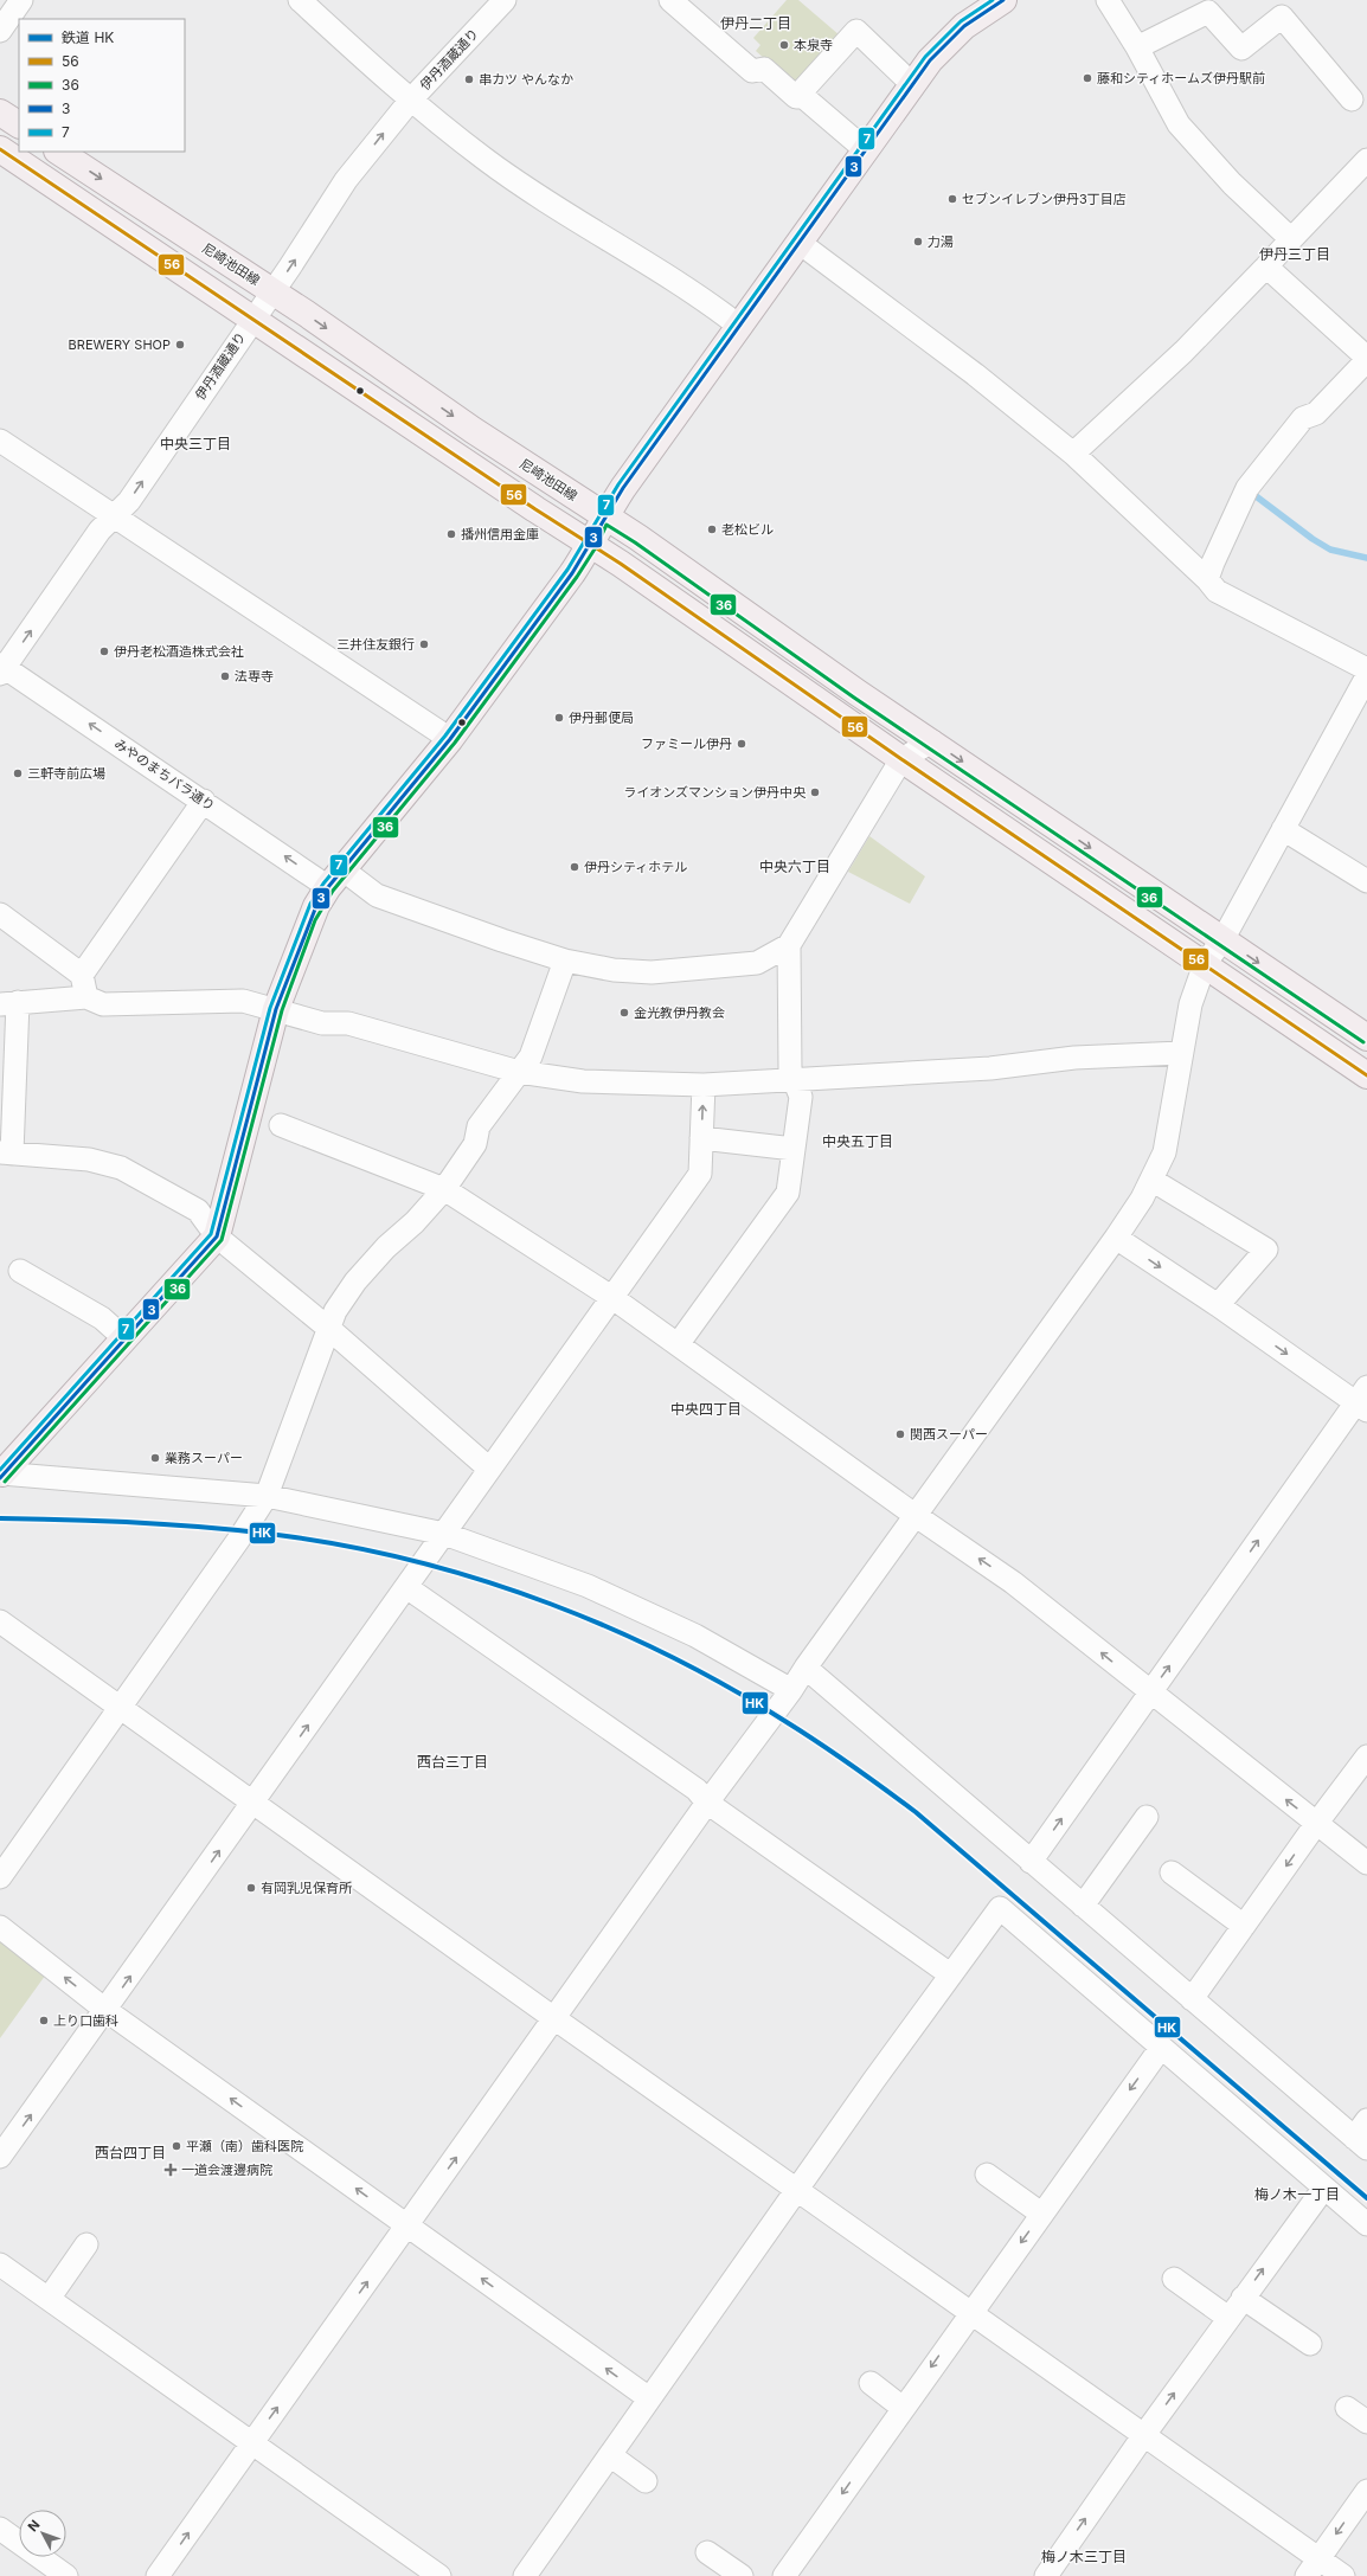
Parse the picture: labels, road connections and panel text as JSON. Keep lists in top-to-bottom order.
{
  "streets": {
    "main road": ["尼崎池田線"],
    "street": ["伊丹酒蔵通り", "みやのまちバラ通り"]
  },
  "crossings": [
    ["伊丹酒蔵通り", "尼崎池田線"],
    ["伊丹酒蔵通り", "みやのまちバラ通り"]
  ],
  "one_way": ["伊丹酒蔵通り"],
  "districts": [
    "伊丹二丁目",
    "伊丹三丁目",
    "中央三丁目",
    "中央六丁目",
    "中央五丁目",
    "中央四丁目",
    "西台三丁目",
    "西台四丁目",
    "梅ノ木一丁目",
    "梅ノ木三丁目"
  ],
  "places": {
    "other": [
      "本泉寺",
      "藤和シティホームズ伊丹駅前",
      "串カツ やんなか",
      "セブンイレブン伊丹3丁目店",
      "力湯",
      "BREWERY SHOP",
      "老松ビル",
      "播州信用金庫",
      "三井住友銀行",
      "伊丹老松酒造株式会社",
      "法専寺",
      "伊丹郵便局",
      "ファミール伊丹",
      "三軒寺前広場",
      "ライオンズマンション伊丹中央",
      "伊丹シティホテル",
      "金光教伊丹教会",
      "関西スーパー",
      "業務スーパー",
      "有岡乳児保育所",
      "上り口歯科",
      "平瀬（南）歯科医院"
    ],
    "health": ["一道会渡邊病院"]
  },
  "lines": [
    "transit line 3",
    "transit line 7",
    "transit line 56",
    "transit line 36",
    "rail line HK"
  ],
  "legend": [
    "鉄道 HK",
    "56",
    "36",
    "3",
    "7"
  ],
  "north": "top left"
}
